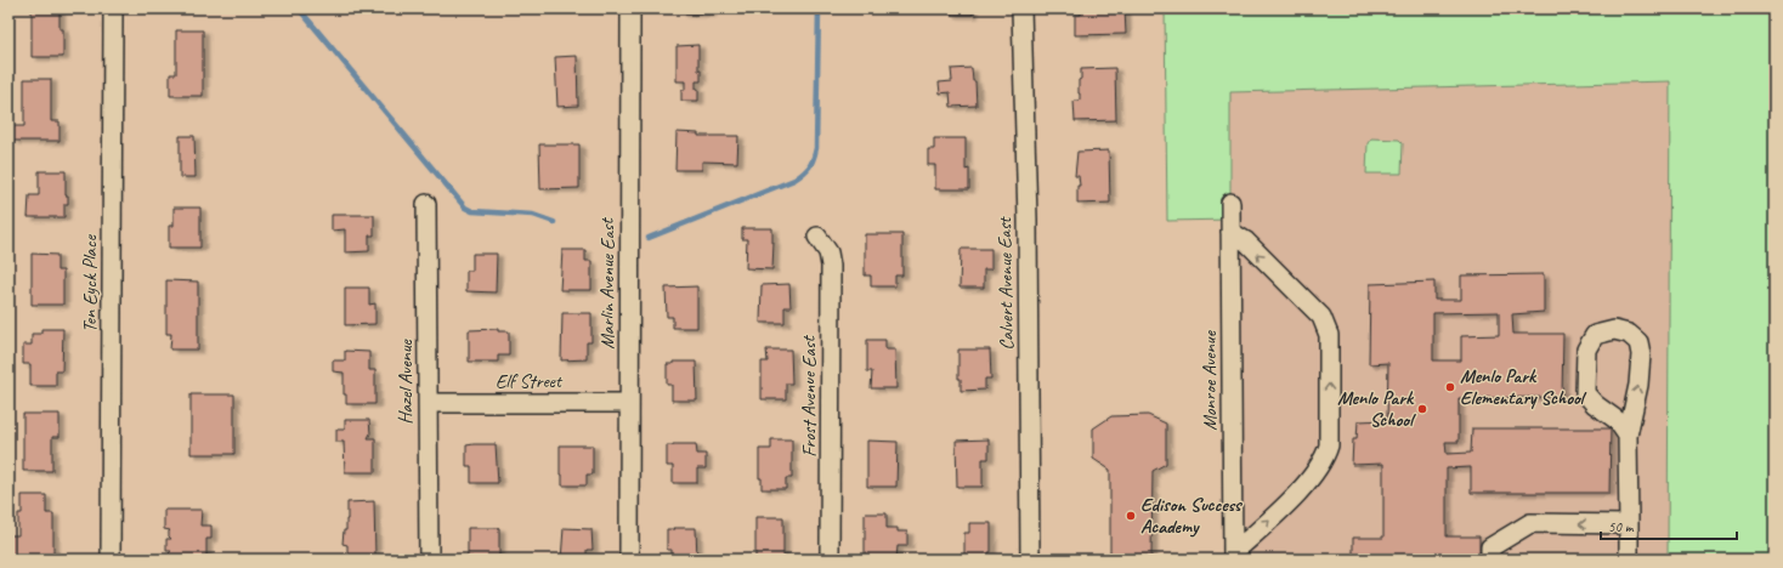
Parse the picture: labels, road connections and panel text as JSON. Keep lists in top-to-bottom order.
{
  "streets": {
    "street": [
      "Ten Eyck Place",
      "Marlin Avenue East",
      "Calvert Avenue East",
      "Elf Street",
      "Monroe Avenue",
      "Hazel Avenue",
      "Frost Avenue East"
    ]
  },
  "crossings": [
    ["Marlin Avenue East", "Elf Street"],
    ["Elf Street", "Hazel Avenue"]
  ],
  "places": ["Menlo Park Elementary School", "Menlo Park School", "Edison Success Academy"],
  "scale_bar": "50 m"
}
